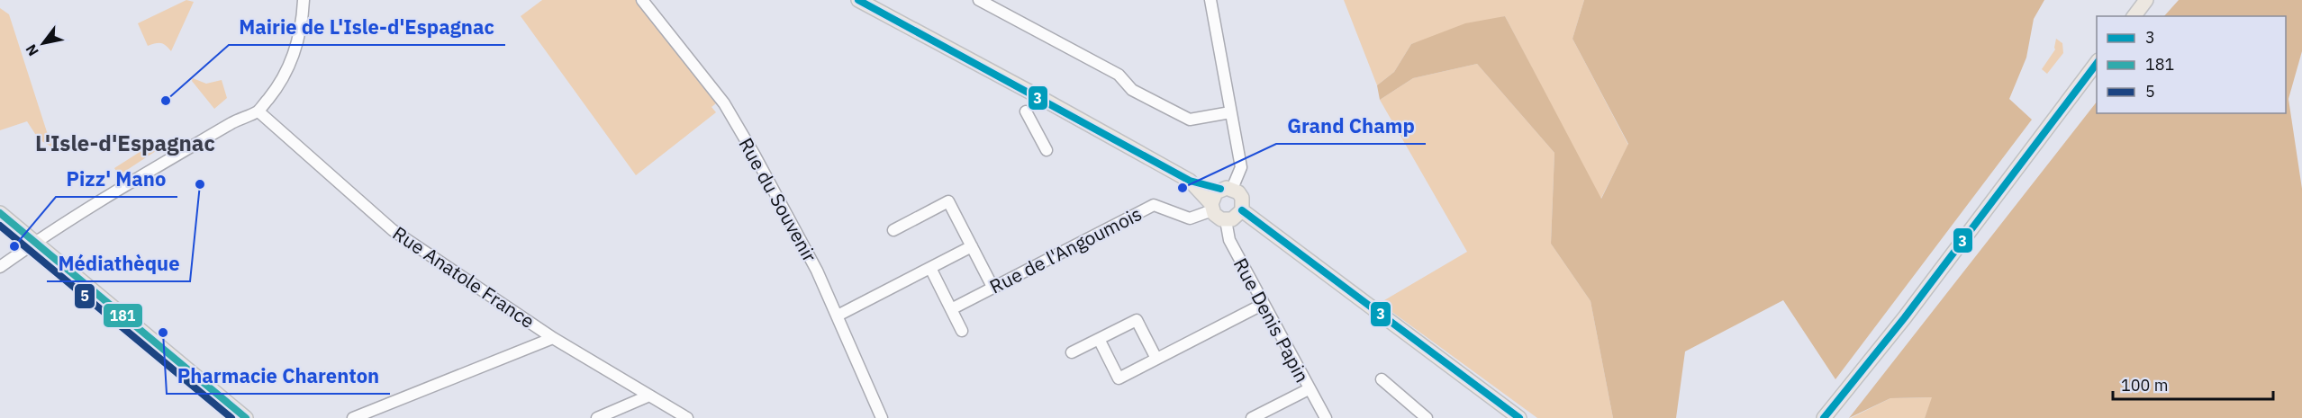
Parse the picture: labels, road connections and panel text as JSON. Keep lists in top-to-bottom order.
{
  "streets": {
    "street": [
      "Rue du Souvenir",
      "Rue de l'Angoumois",
      "Rue Anatole France",
      "Rue Denis Papin"
    ]
  },
  "crossings": [
    ["Rue de l'Angoumois", "Rue Denis Papin"]
  ],
  "districts": ["L'Isle-d'Espagnac"],
  "places": [
    "Mairie de L'Isle-d'Espagnac",
    "Médiathèque",
    "Grand Champ",
    "Pizz' Mano",
    "Pharmacie Charenton"
  ],
  "lines": ["transit line 3", "transit line 181", "transit line 5"],
  "legend": ["3", "181", "5"],
  "scale_bar": "100 m",
  "north": "bottom left"
}
